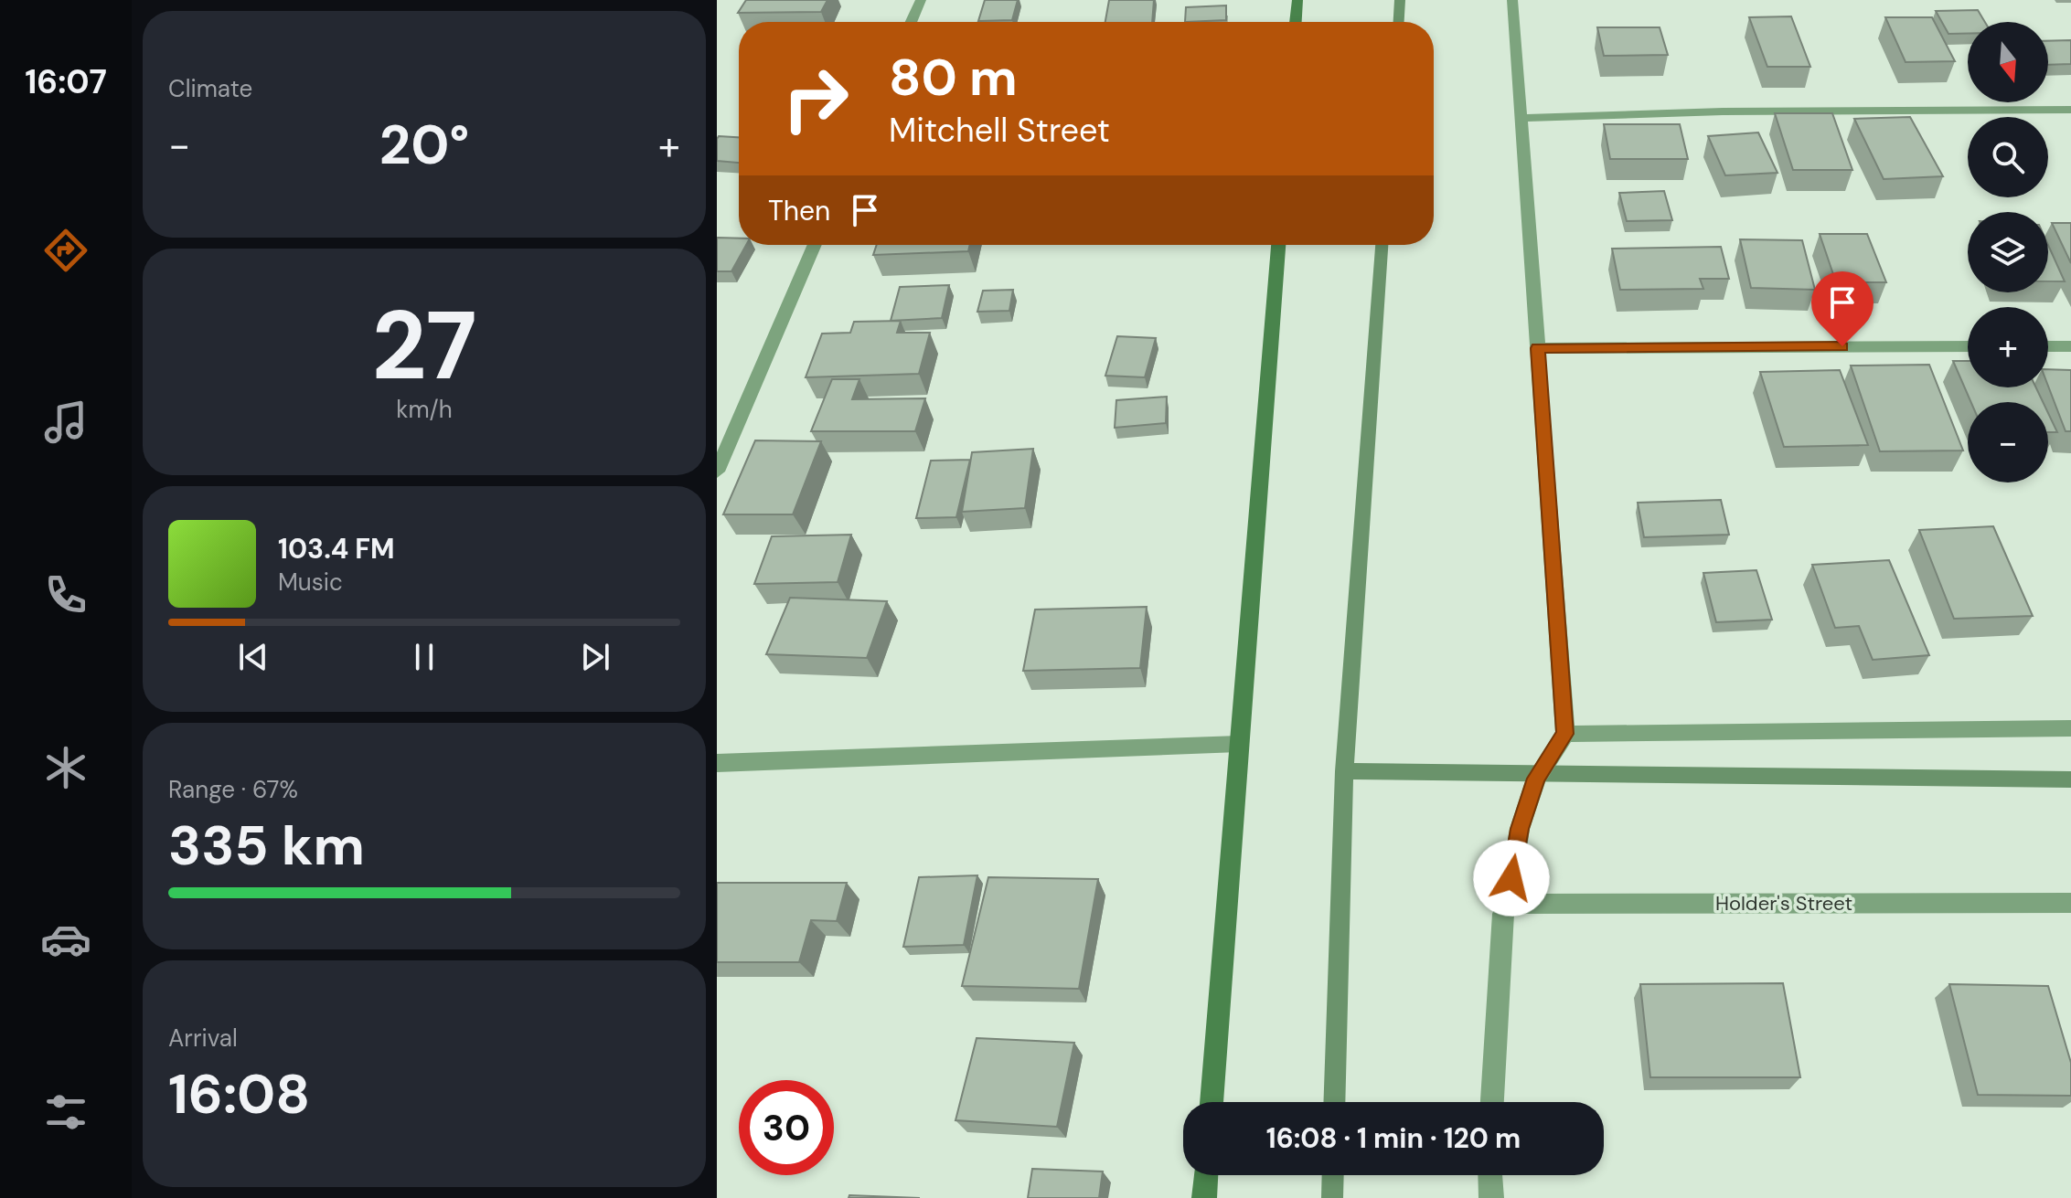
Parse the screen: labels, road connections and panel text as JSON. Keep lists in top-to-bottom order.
{
  "streets": {
    "street": ["Holder's Street"]
  },
  "north": "bottom",
  "page": {
    "tabs": "16:07",
    "tile": [
      "Climate",
      ["27", "km/h"],
      ["Range · 67%", "335 km"],
      ["Arrival", "16:08"]
    ],
    "map_buttons": ["+", "−"],
    "turn": ["80 m", "Mitchell Street"],
    "heat": ["−", "20°", "+"],
    "then": "Then",
    "song": ["103.4 FM", "Music"],
    "limit": "30",
    "trip": "16:08 · 1 min · 120 m"
  }
}
